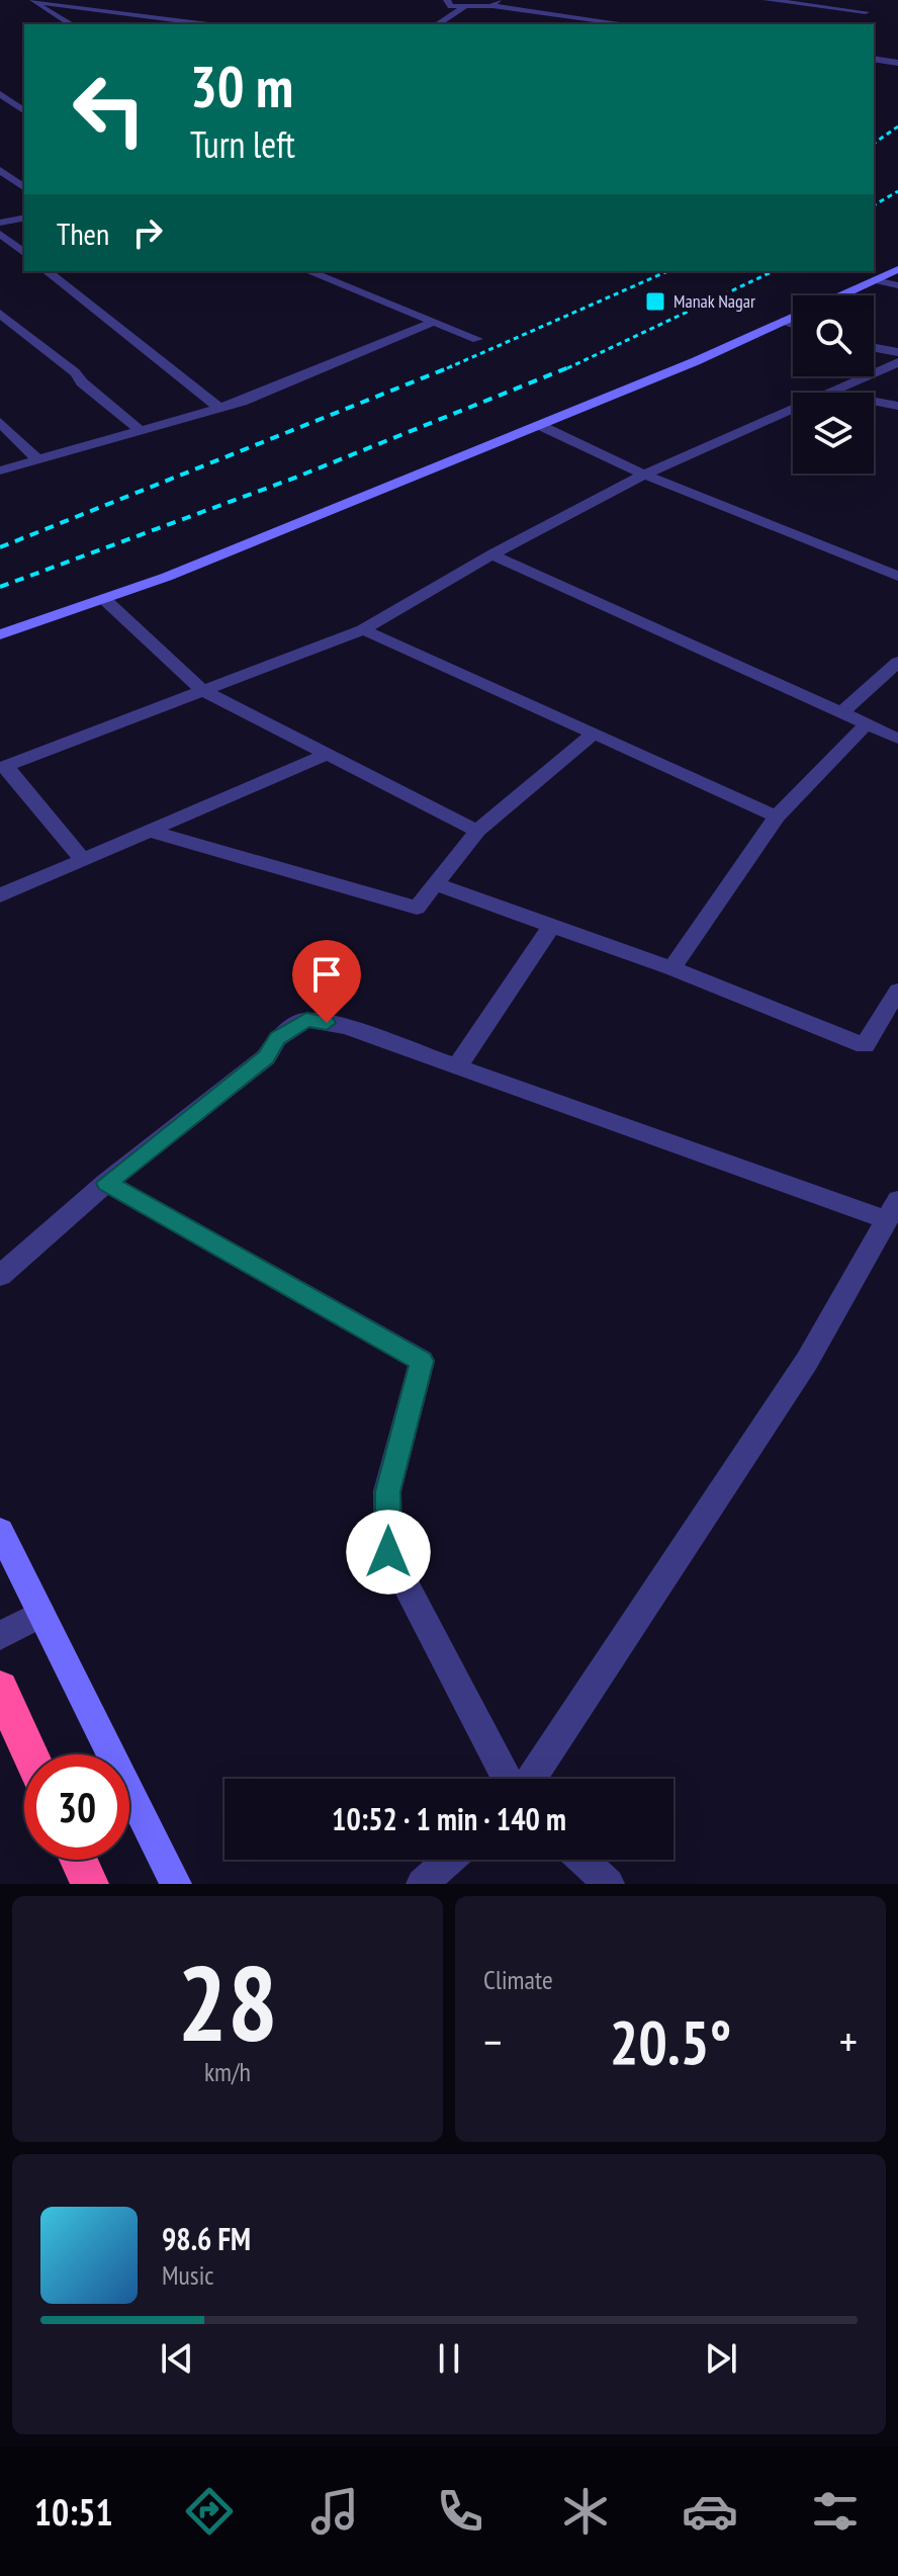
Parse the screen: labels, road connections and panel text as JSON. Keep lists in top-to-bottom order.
{
  "places": {
    "transit": ["Manak Nagar"]
  },
  "page": {
    "turn": ["30 m", "Turn left"],
    "then": "Then",
    "limit": "30",
    "trip": "10:52 · 1 min · 140 m",
    "tile": [
      ["28", "km/h"],
      "Climate"
    ],
    "heat": ["−", "20.5°", "+"],
    "song": ["98.6 FM", "Music"],
    "tabs": "10:51"
  }
}
